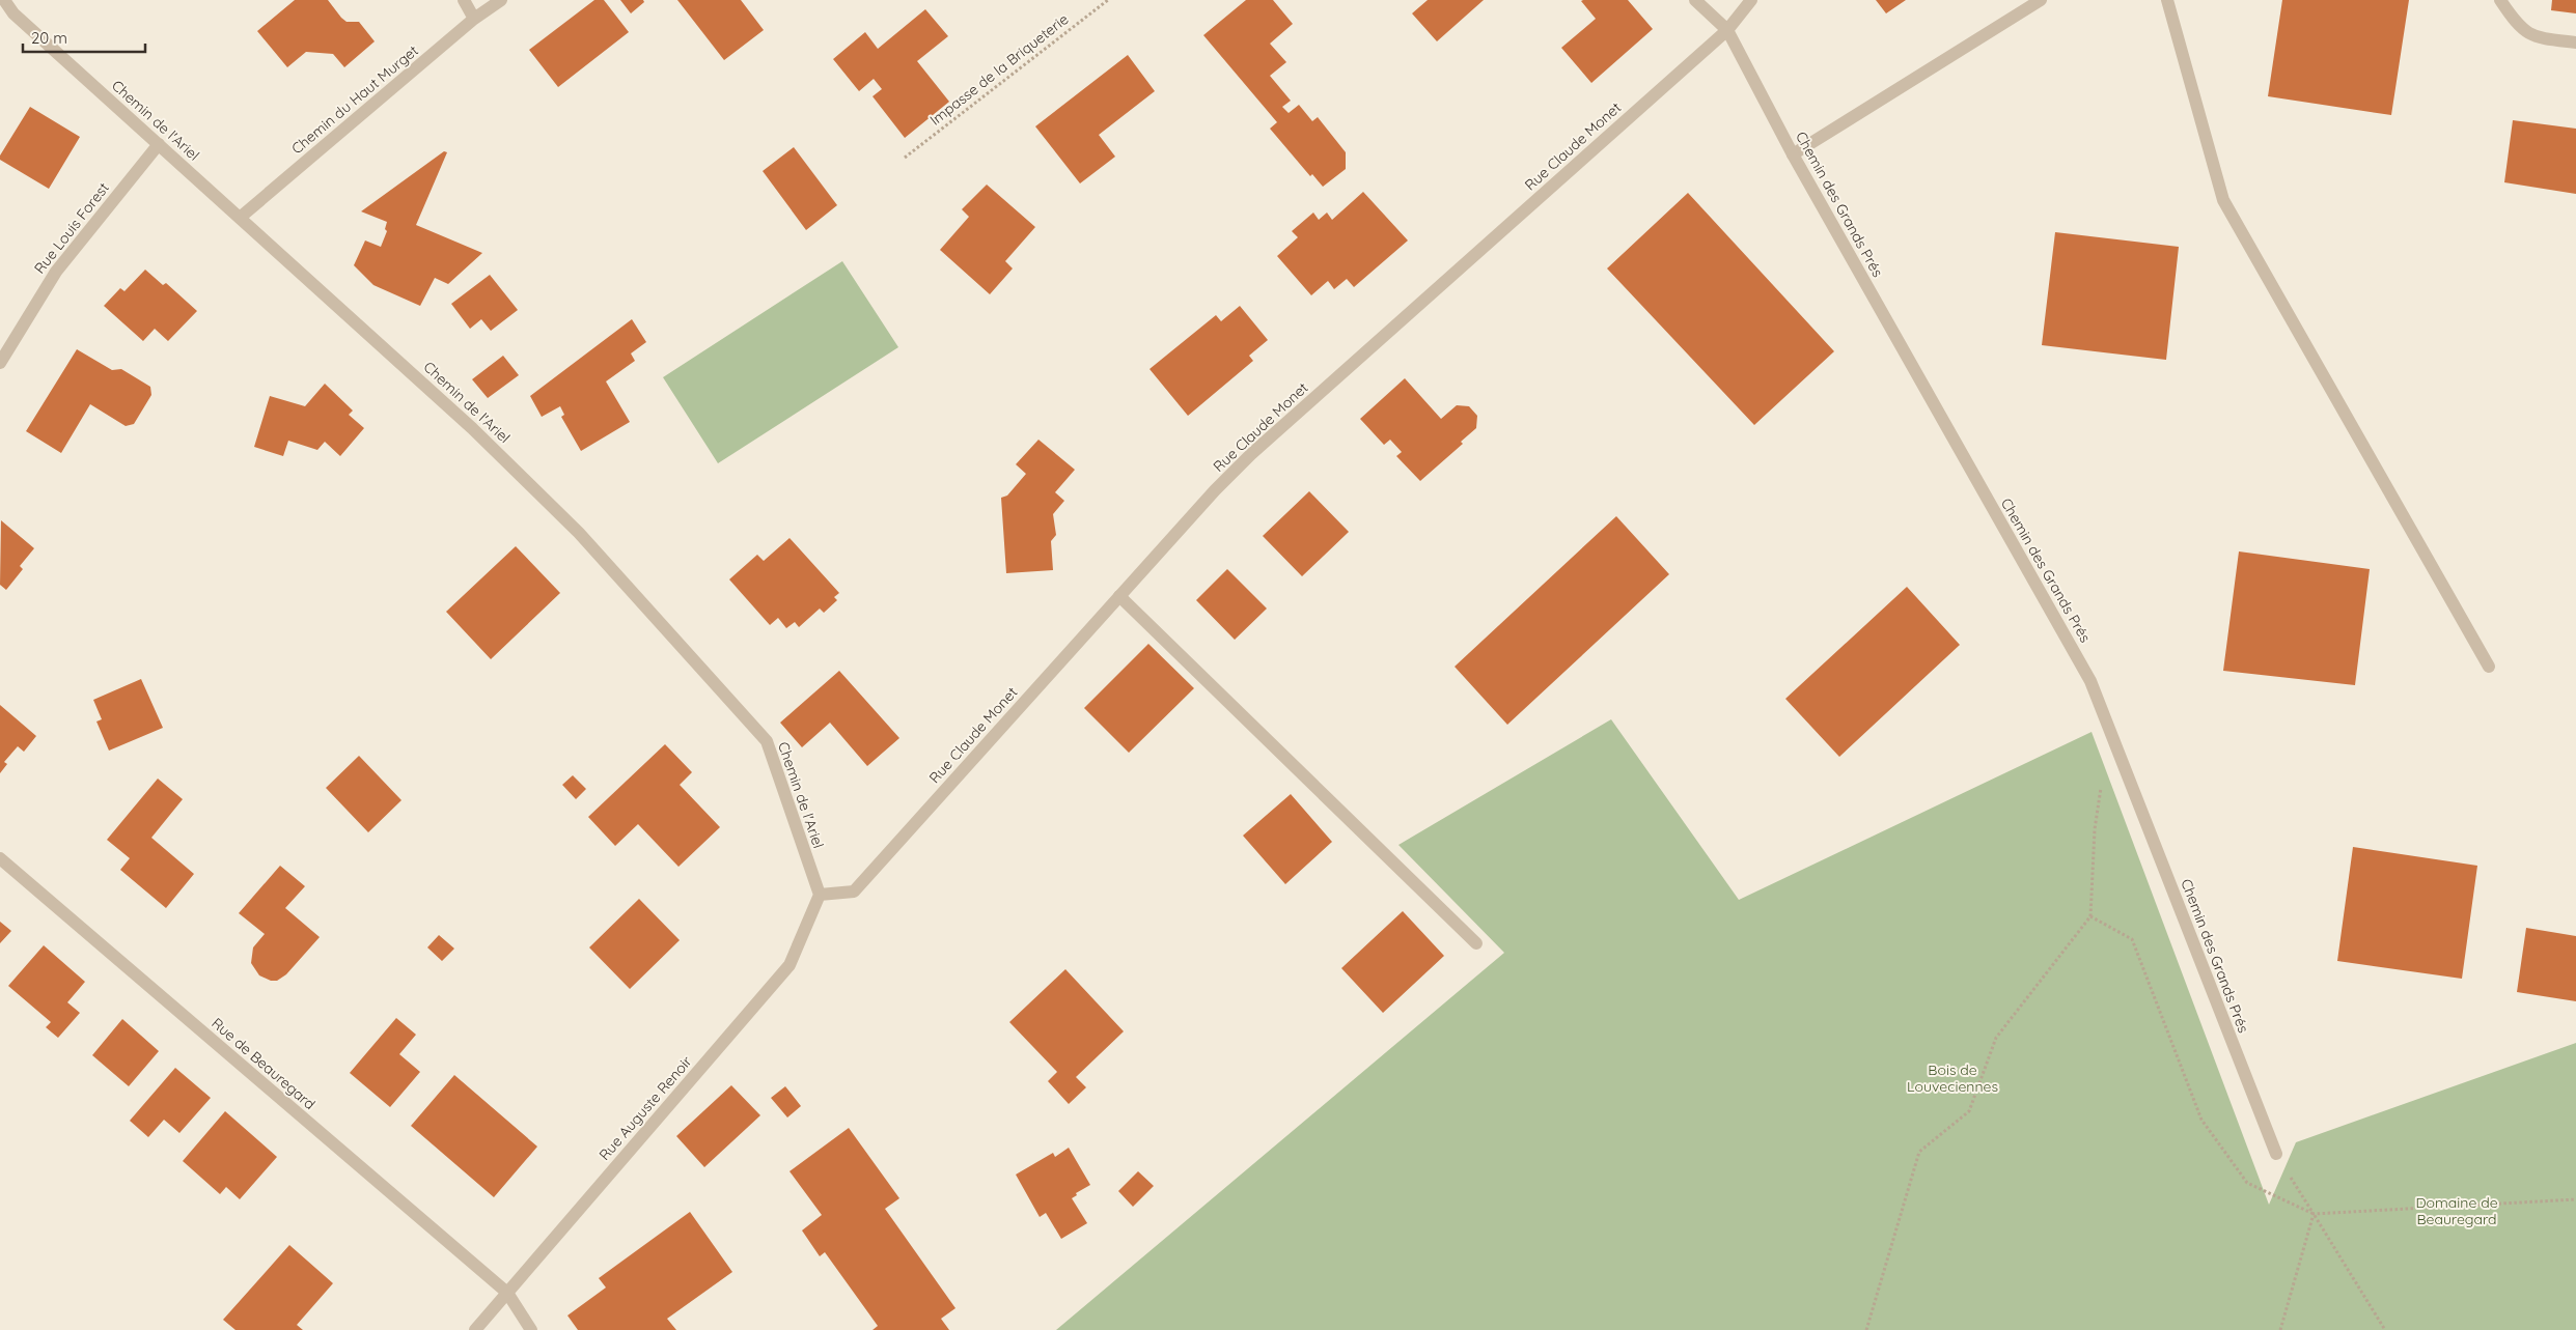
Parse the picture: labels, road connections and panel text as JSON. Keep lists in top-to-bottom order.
{
  "streets": {
    "street": [
      "Chemin du Haut Murget",
      "Chemin de l'Ariel",
      "Rue Claude Monet",
      "Chemin des Grands Prés",
      "Rue Louis Forest",
      "Rue de Beauregard",
      "Rue Auguste Renoir"
    ],
    "path": ["Impasse de la Briqueterie"]
  },
  "crossings": [
    ["Chemin du Haut Murget", "Chemin de l'Ariel"],
    ["Chemin de l'Ariel", "Rue Claude Monet"],
    ["Chemin de l'Ariel", "Rue Louis Forest"],
    ["Chemin de l'Ariel", "Rue Auguste Renoir"],
    ["Rue Claude Monet", "Chemin des Grands Prés"],
    ["Rue Claude Monet", "Rue Auguste Renoir"],
    ["Rue de Beauregard", "Rue Auguste Renoir"]
  ],
  "parks": ["Bois de Louveciennes", "Domaine de Beauregard"],
  "scale_bar": "20 m"
}
